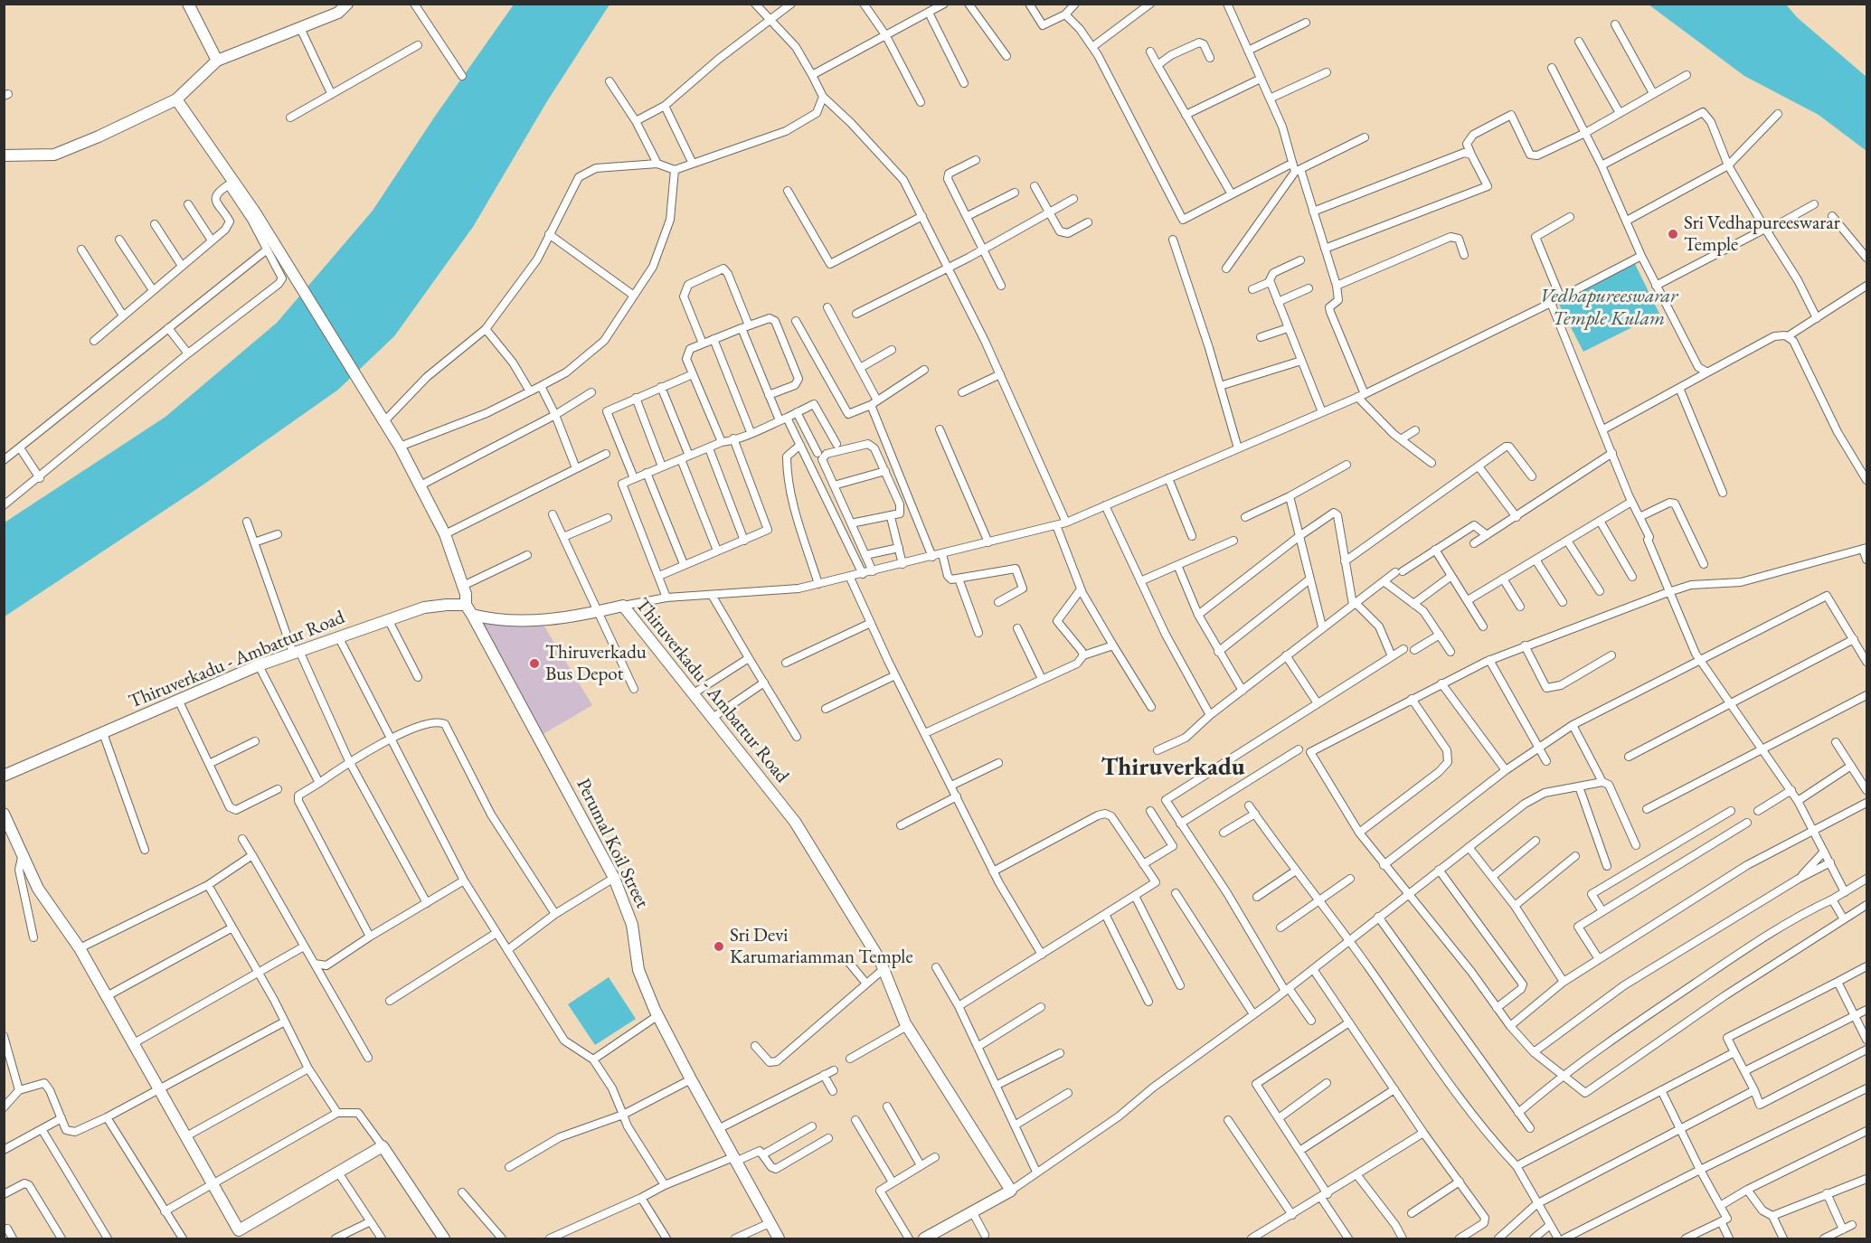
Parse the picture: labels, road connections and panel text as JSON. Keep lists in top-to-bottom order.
{
  "streets": {
    "street": ["Thiruverkadu - Ambattur Road", "Perumal Koil Street"]
  },
  "crossings": [
    ["Thiruverkadu - Ambattur Road", "Perumal Koil Street"]
  ],
  "districts": ["Thiruverkadu"],
  "water": ["Vedhapureeswarar Temple Kulam"],
  "places": ["Sri Vedhapureeswarar Temple", "Thiruverkadu Bus Depot", "Sri Devi Karumariamman Temple"]
}
